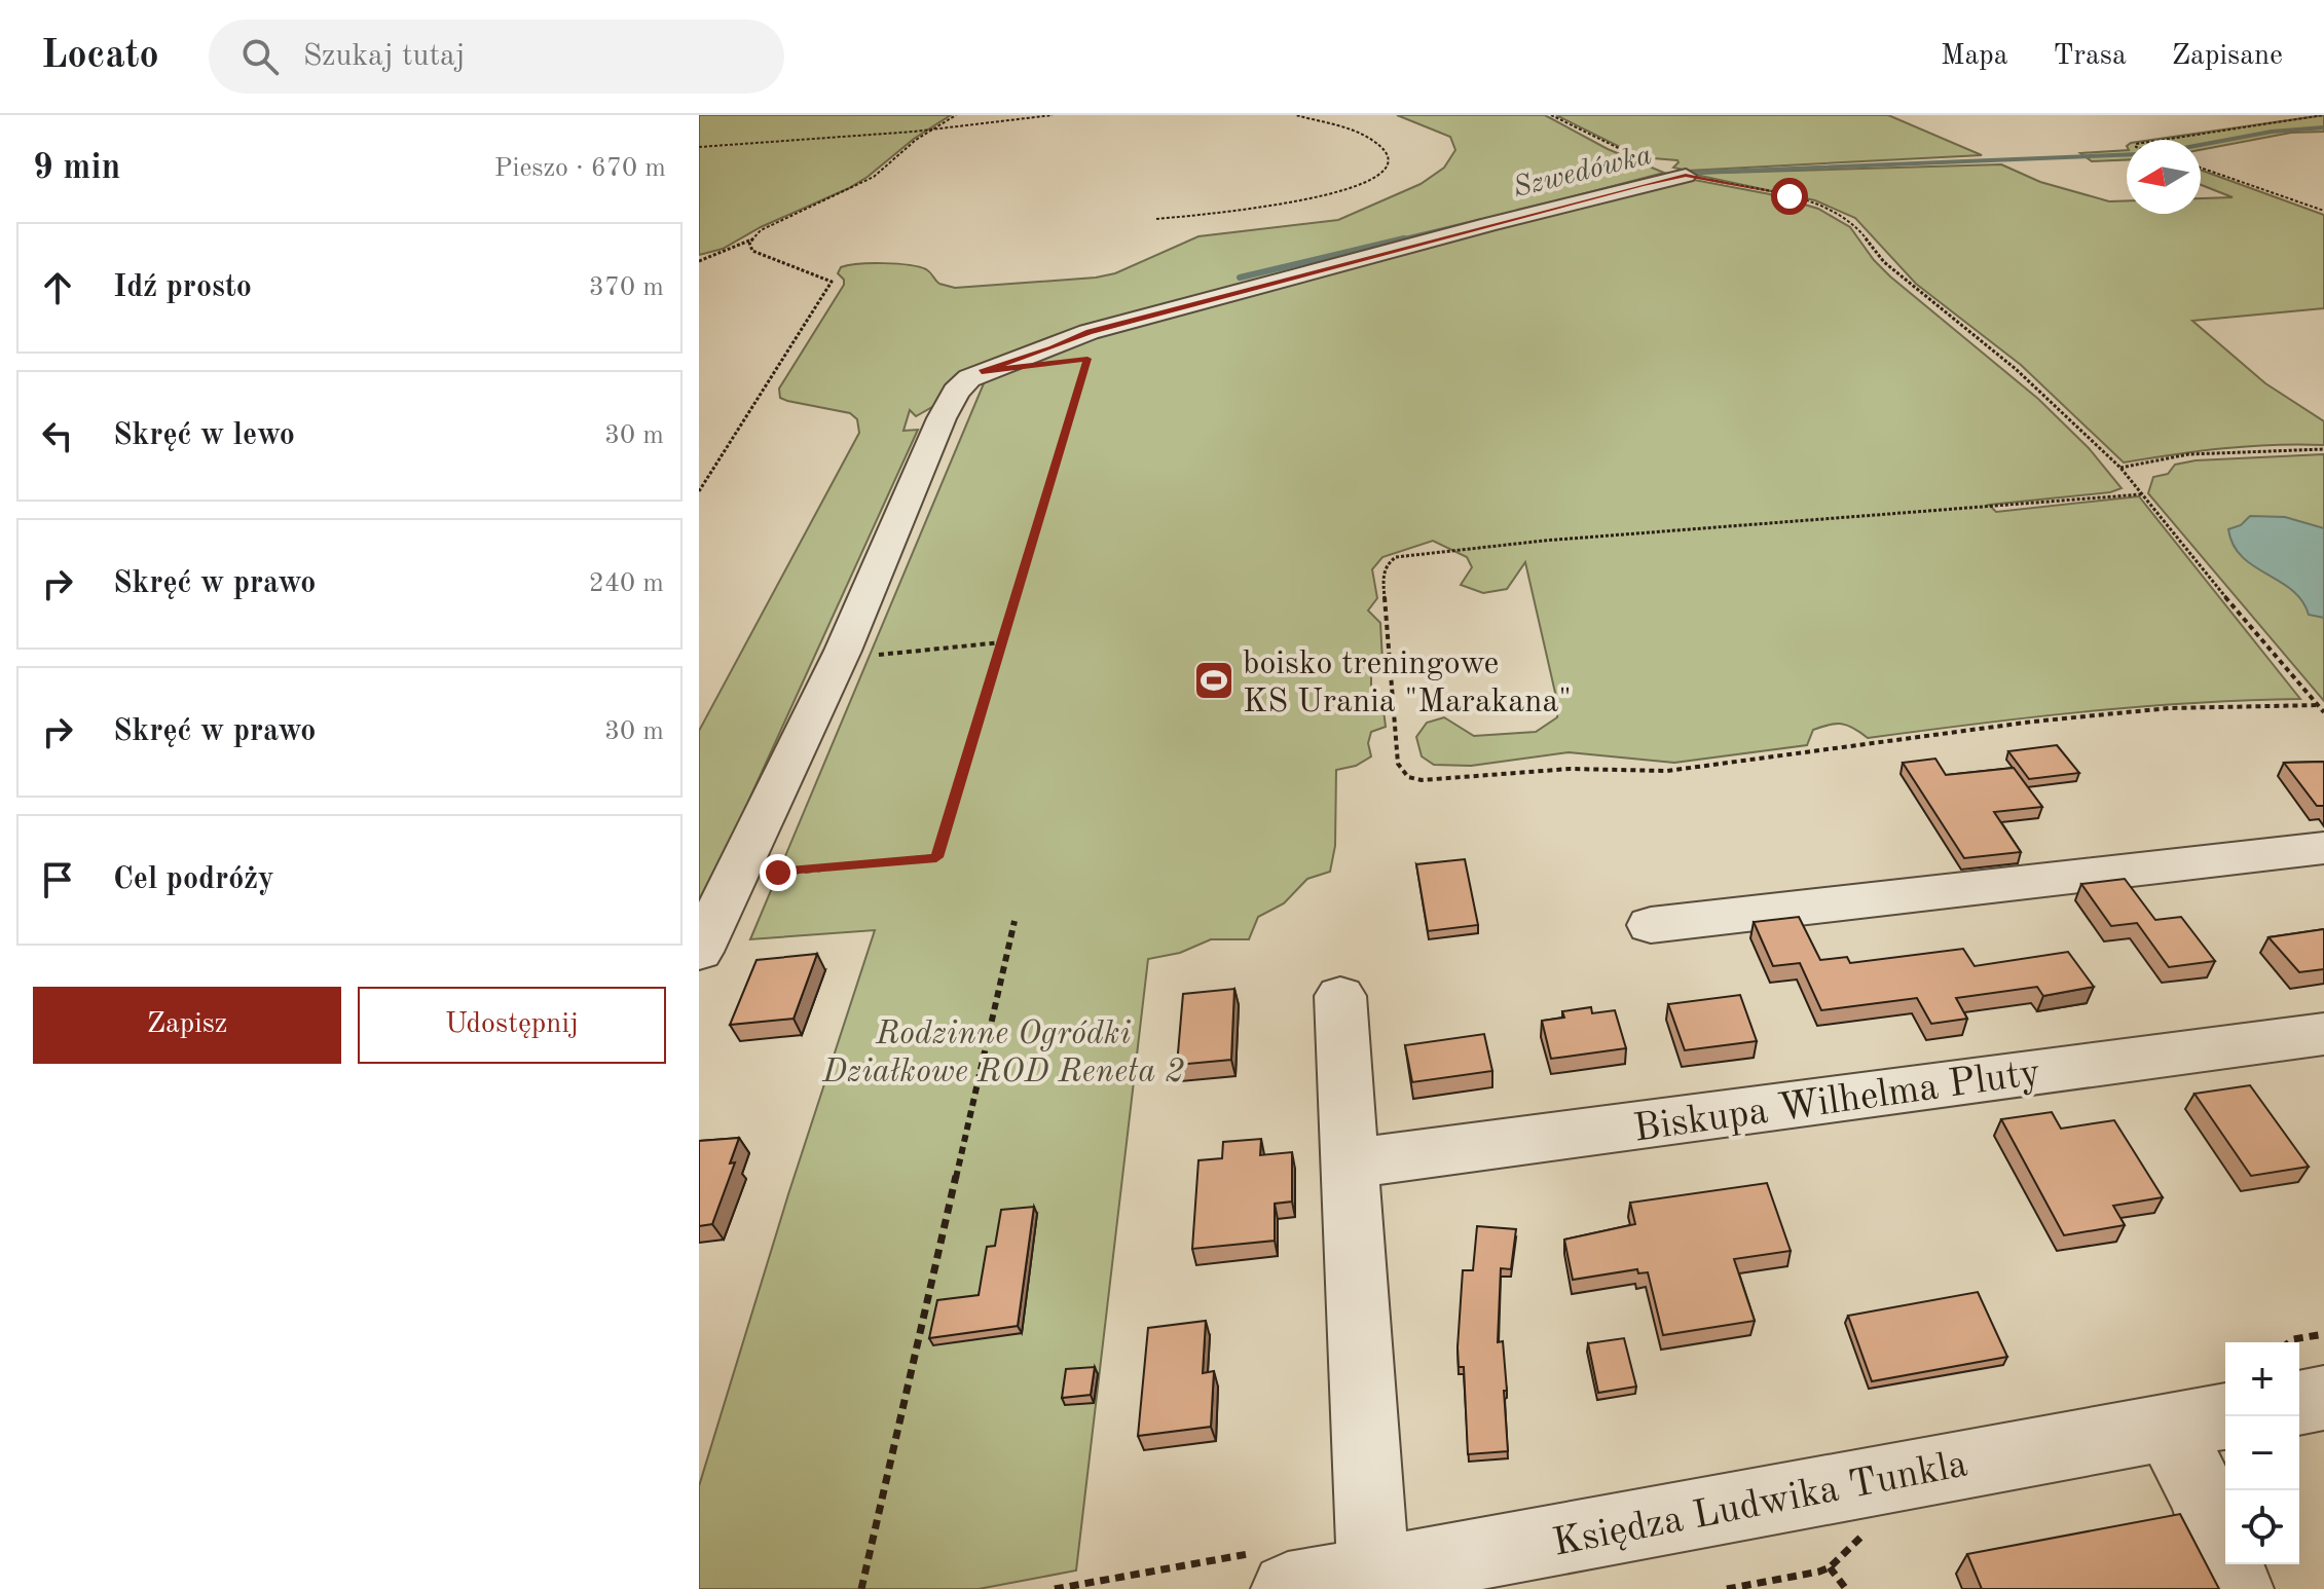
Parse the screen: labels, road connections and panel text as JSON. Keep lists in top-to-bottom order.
{
  "streets": {
    "street": ["Biskupa Wilhelma Pluty", "Księdza Ludwika Tunkla"]
  },
  "water": ["Szwedówka"],
  "parks": ["Rodzinne Ogródki Działkowe ROD Reneta 2"],
  "places": {
    "sports": ["boisko treningowe KS Urania \"Marakana\""]
  },
  "north": "left",
  "page": {
    "header": "Locato",
    "search": "Szukaj tutaj",
    "nav": ["Mapa", "Trasa", "Zapisane"],
    "heading": ["9 min", "Pieszo · 670 m"],
    "list": [
      ["Idź prosto", "370 m"],
      ["Skręć w lewo", "30 m"],
      ["Skręć w prawo", "240 m"],
      ["Skręć w prawo", "30 m"],
      "Cel podróży"
    ],
    "buttons": ["Zapisz", "Udostępnij"],
    "map_buttons": ["+", "−"]
  }
}
